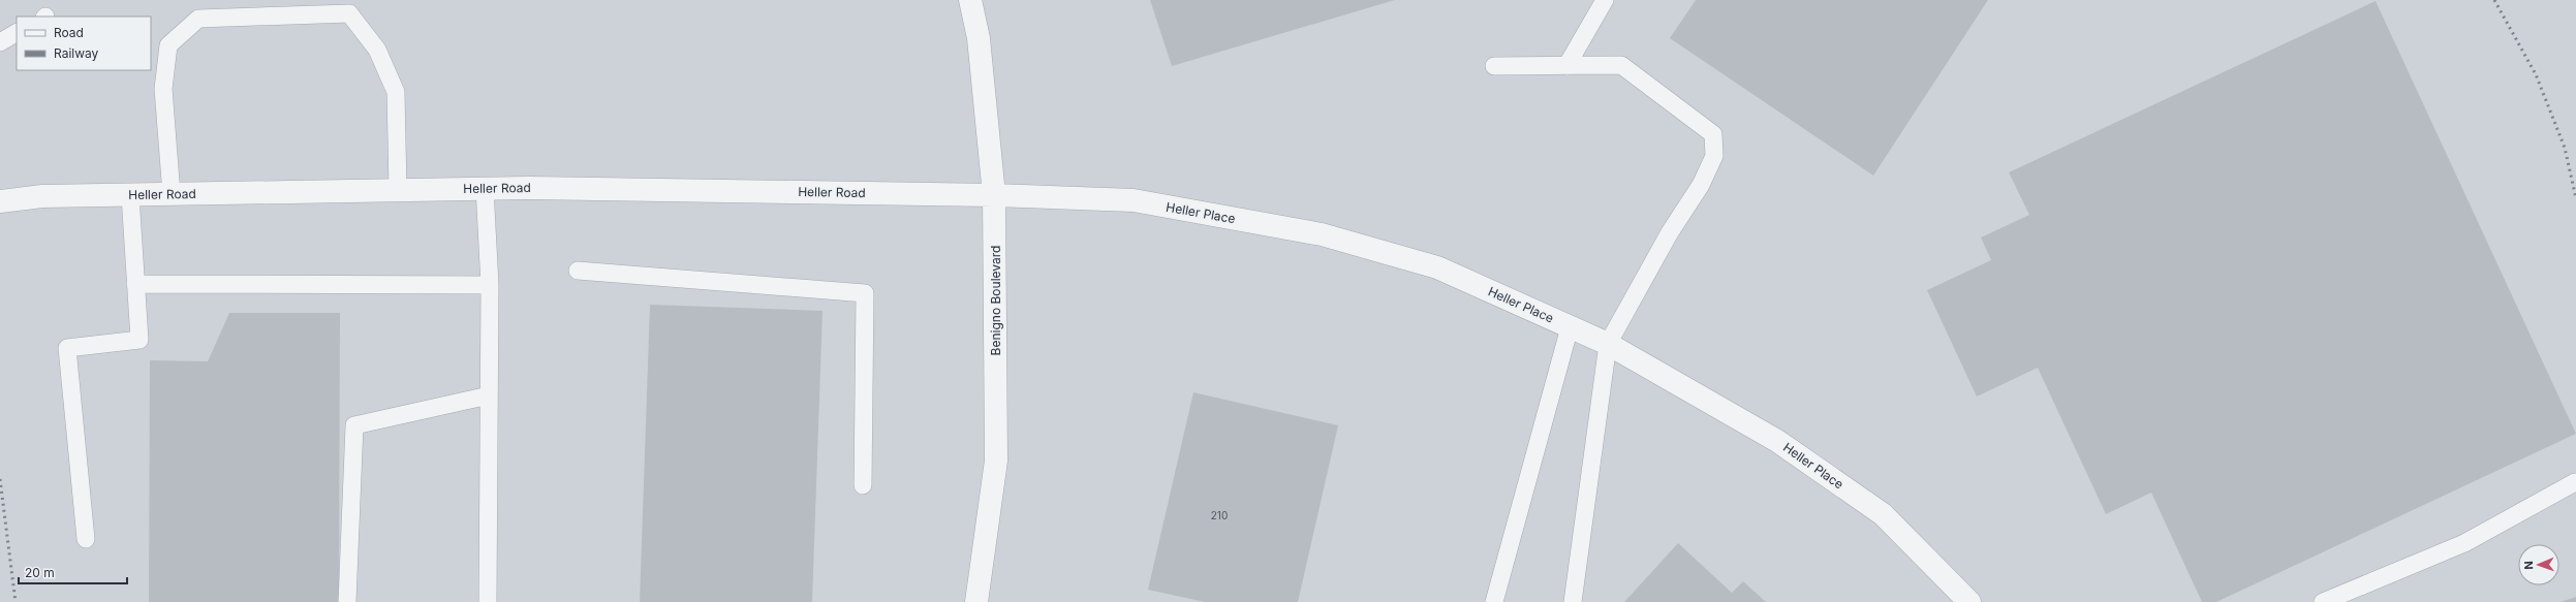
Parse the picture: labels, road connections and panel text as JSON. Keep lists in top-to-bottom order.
{
  "streets": {
    "street": ["Heller Road", "Heller Place", "Benigno Boulevard"]
  },
  "crossings": [
    ["Heller Road", "Heller Place"],
    ["Heller Road", "Benigno Boulevard"],
    ["Heller Place", "Benigno Boulevard"]
  ],
  "house_numbers": ["210"],
  "legend": ["Road", "Railway"],
  "scale_bar": "20 m",
  "north": "left"
}
